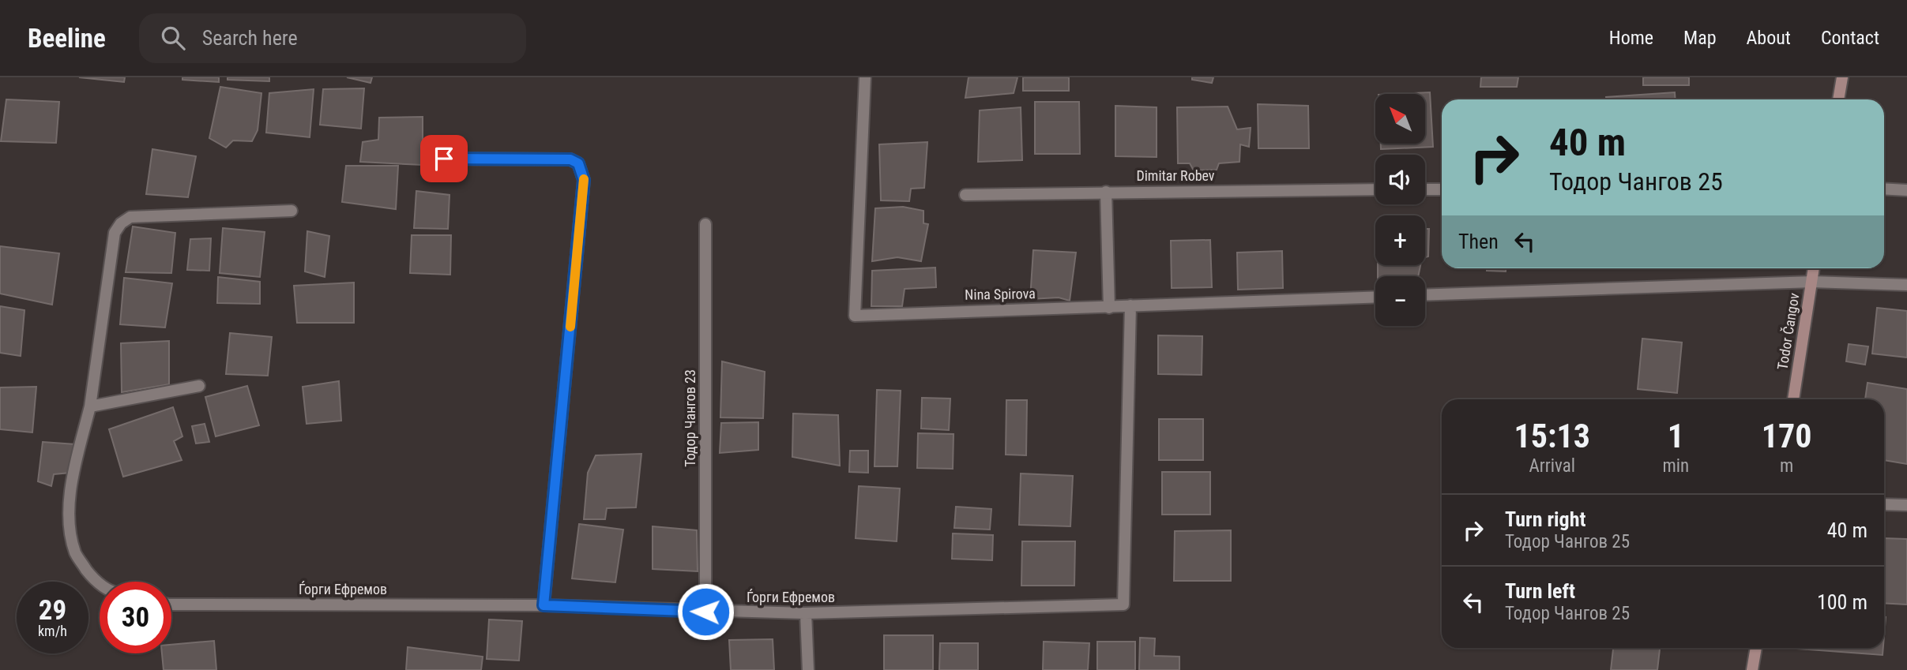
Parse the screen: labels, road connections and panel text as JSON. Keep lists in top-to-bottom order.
{
  "streets": {
    "street": [
      "Dimitar Robev",
      "Nina Spirova",
      "Todor Čangov",
      "Тодор Чангов 23",
      "Ѓорги Ефремов"
    ]
  },
  "crossings": [
    ["Nina Spirova", "Ѓорги Ефремов"],
    ["Тодор Чангов 23", "Ѓорги Ефремов"]
  ],
  "north": "top left",
  "page": {
    "header": "Beeline",
    "search": "Search here",
    "nav": [
      "Home",
      "Map",
      "About",
      "Contact"
    ],
    "map_buttons": ["+", "−"],
    "turn": ["40 m", "Тодор Чангов 25"],
    "then": "Then",
    "eta": [
      "15:13",
      "Arrival",
      "1",
      "min",
      "170",
      "m"
    ],
    "list": [
      {
        "name": "Turn right",
        "note": "Тодор Чангов 25",
        "value": "40 m"
      },
      {
        "name": "Turn left",
        "note": "Тодор Чангов 25",
        "value": "100 m"
      }
    ],
    "speed": "29 km/h",
    "limit": "30"
  }
}
